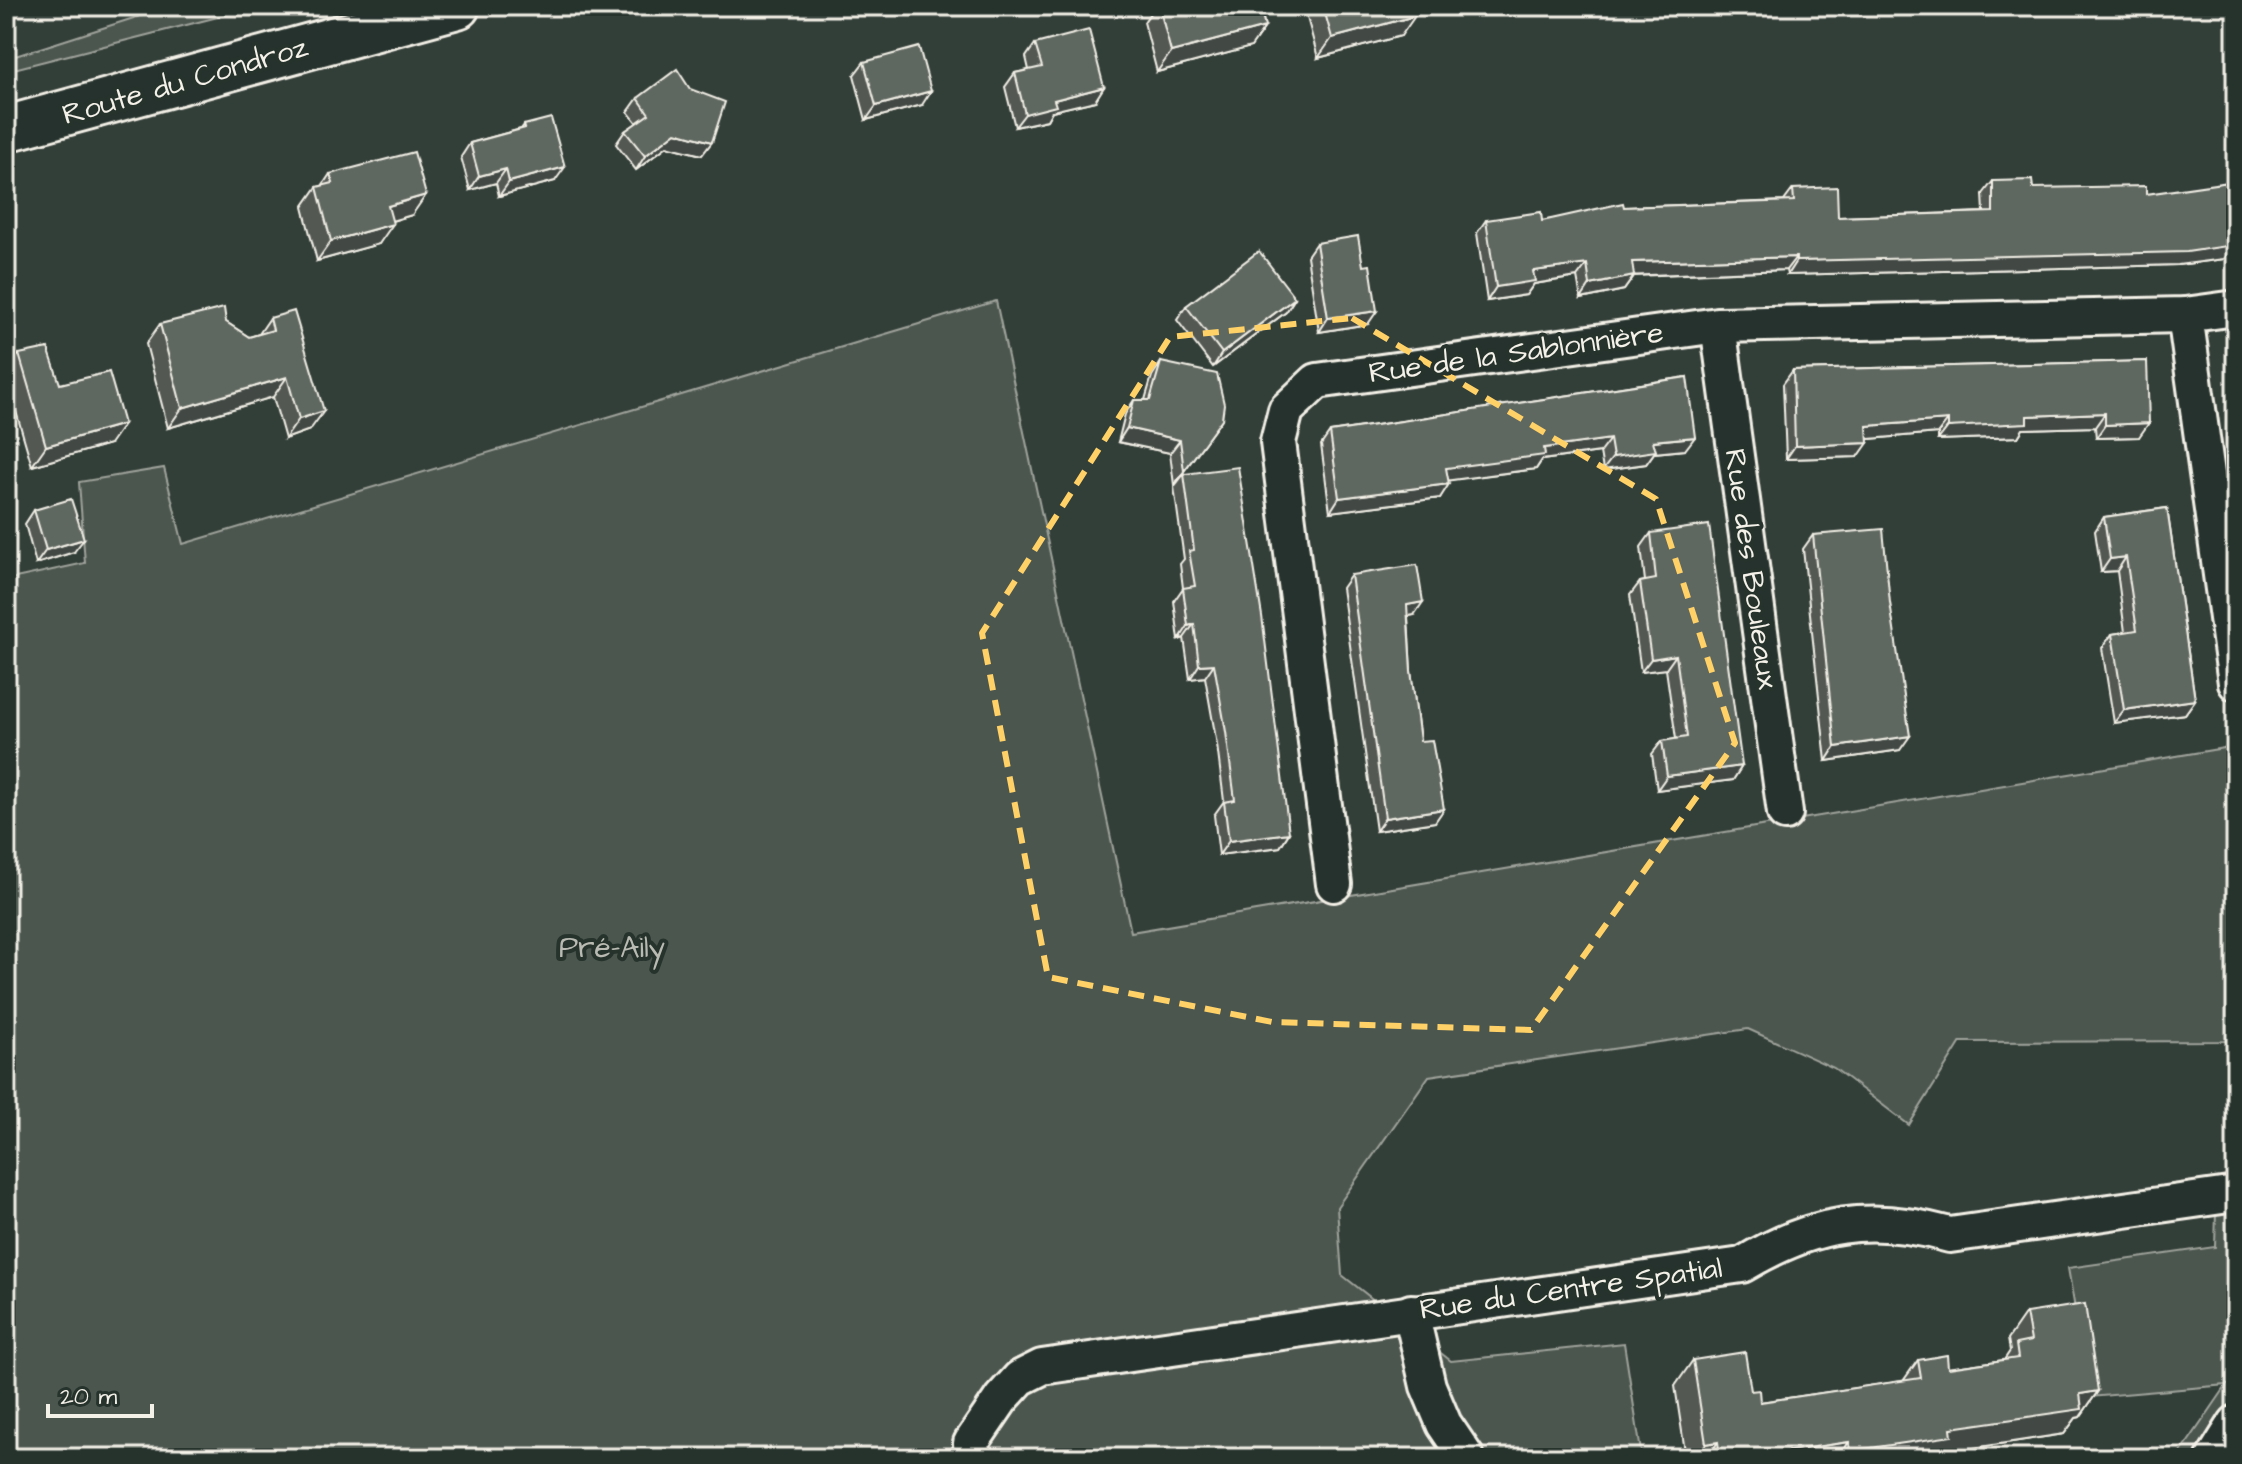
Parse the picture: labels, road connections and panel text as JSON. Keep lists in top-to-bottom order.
{
  "streets": {
    "main road": ["Route du Condroz"],
    "street": ["Rue de la Sablonnière", "Rue des Bouleaux", "Rue du Centre Spatial"]
  },
  "crossings": [
    ["Rue de la Sablonnière", "Rue des Bouleaux"]
  ],
  "parks": ["Pré-Aily"],
  "scale_bar": "20 m"
}
